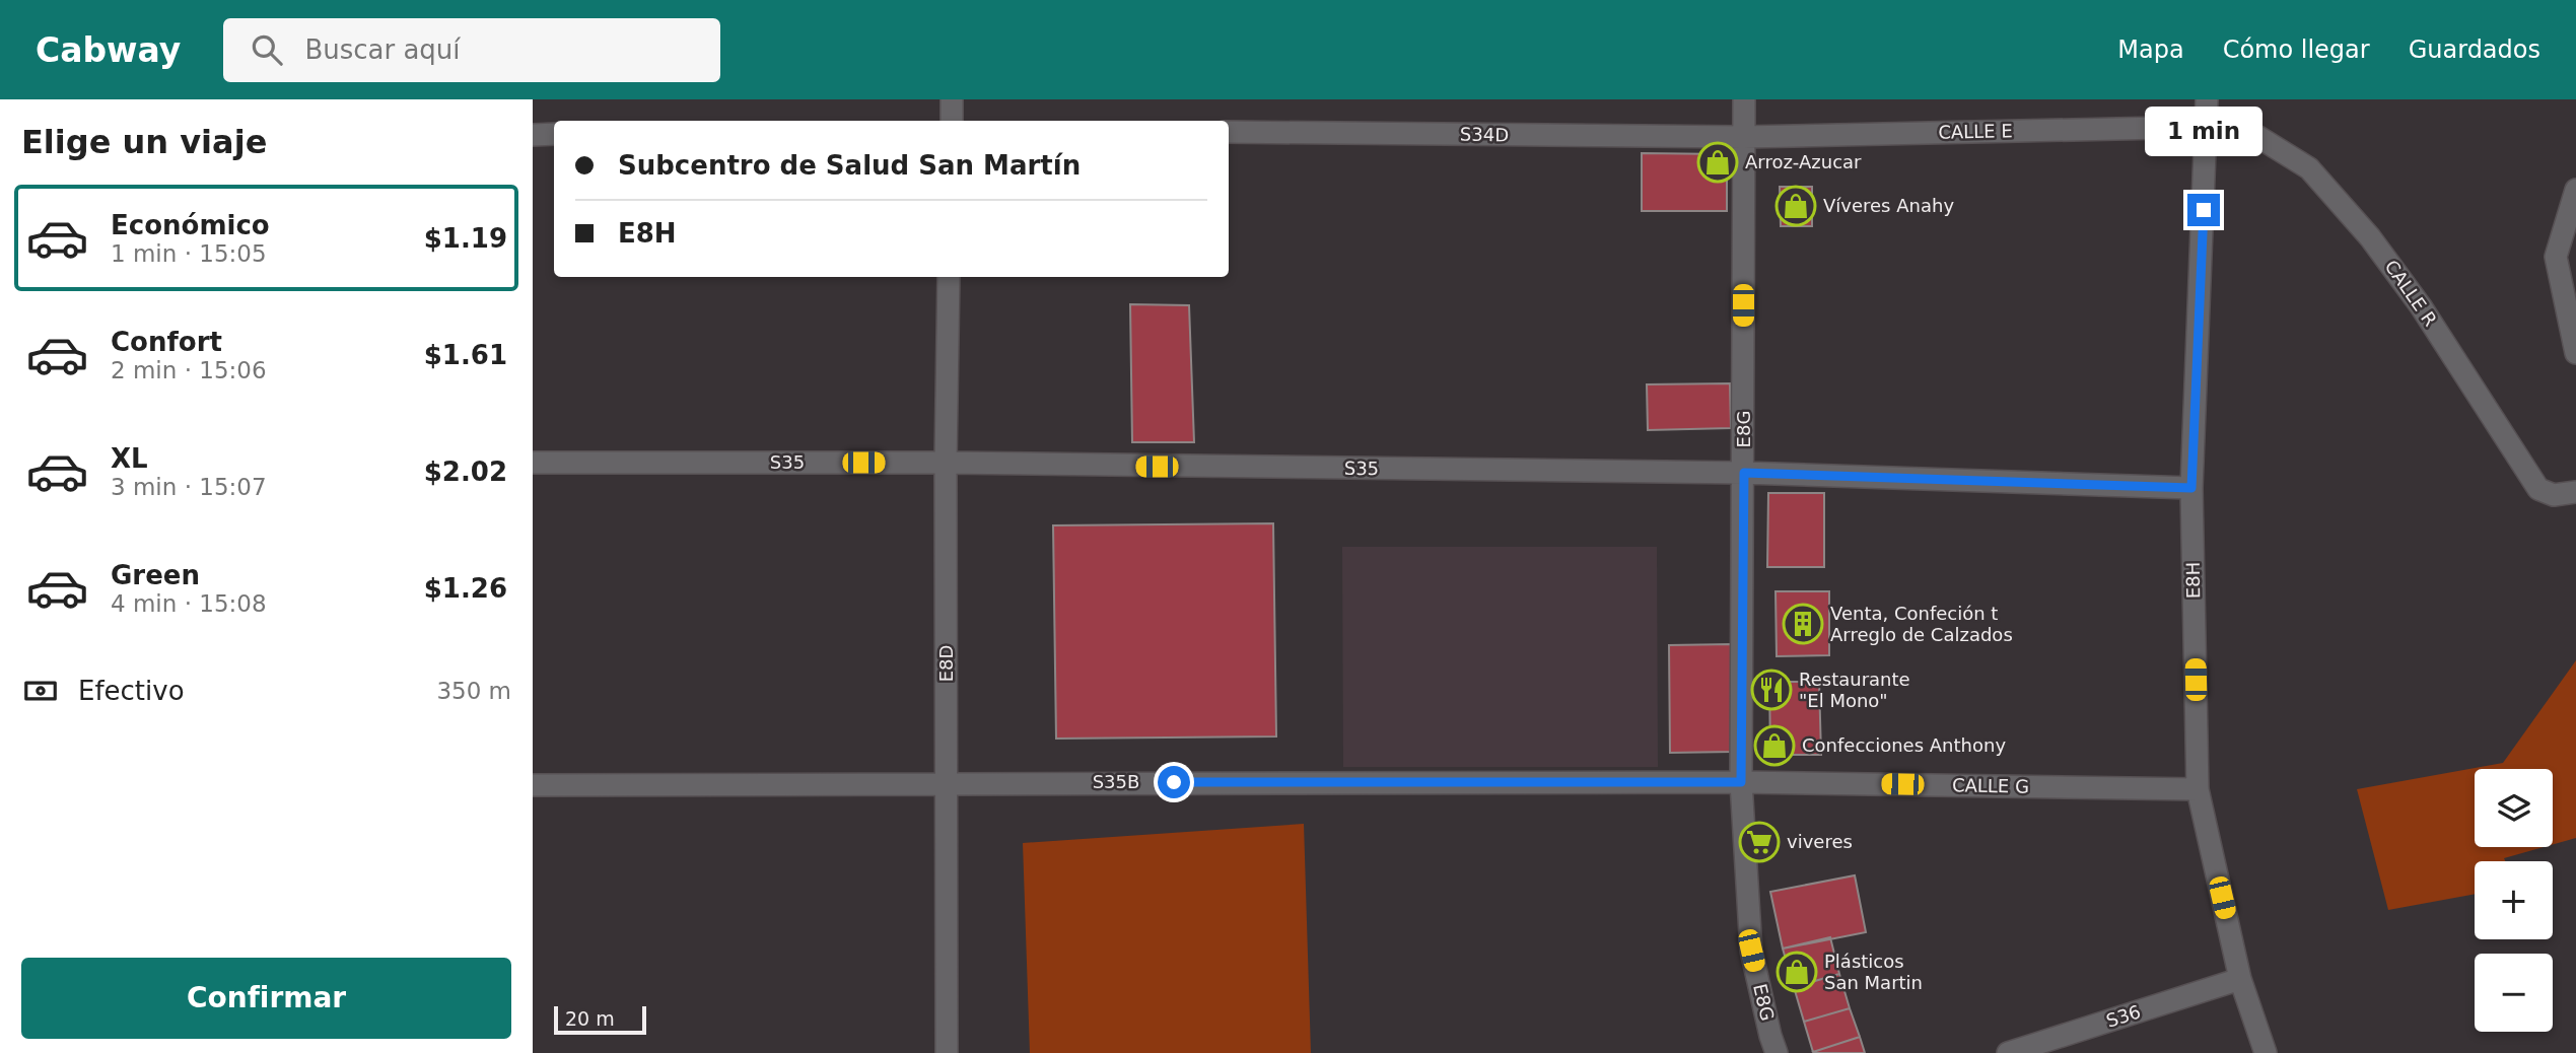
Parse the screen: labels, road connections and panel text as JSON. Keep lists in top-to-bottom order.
{
  "streets": {
    "street": [
      "CALLE E",
      "S34D",
      "CALLE R",
      "E8G",
      "S35",
      "E8H",
      "E8D",
      "S35B",
      "CALLE G",
      "S36"
    ]
  },
  "crossings": [
    ["CALLE E", "S34D"],
    ["CALLE E", "CALLE R"],
    ["CALLE E", "E8G"],
    ["CALLE E", "E8H"],
    ["S34D", "E8G"],
    ["CALLE R", "E8H"],
    ["E8G", "S35"],
    ["E8G", "S35B"],
    ["E8G", "CALLE G"],
    ["S35", "E8H"],
    ["S35", "E8D"],
    ["E8H", "CALLE G"],
    ["E8H", "S36"],
    ["E8D", "S35B"],
    ["S35B", "CALLE G"]
  ],
  "places": {
    "shop": [
      "Arroz-Azucar",
      "Víveres Anahy",
      "Confecciones Anthony",
      "Plásticos San Martin"
    ],
    "building": ["Venta, Confeción t Arreglo de Calzados"],
    "restaurant": ["Restaurante \"El Mono\""],
    "supermarket": ["viveres"]
  },
  "scale_bar": "20 m",
  "page": {
    "header": "Cabway",
    "search": "Buscar aquí",
    "nav": ["Mapa", "Cómo llegar", "Guardados"],
    "heading": "Elige un viaje",
    "bubble": "1 min",
    "banner": ["Subcentro de Salud San Martín", "E8H"],
    "list": [
      {
        "name": "Económico",
        "note": "1 min · 15:05",
        "value": "$1.19"
      },
      {
        "name": "Confort",
        "note": "2 min · 15:06",
        "value": "$1.61"
      },
      {
        "name": "XL",
        "note": "3 min · 15:07",
        "value": "$2.02"
      },
      {
        "name": "Green",
        "note": "4 min · 15:08",
        "value": "$1.26"
      }
    ],
    "pay": ["Efectivo", "350 m"],
    "map_buttons": ["+", "−"],
    "buttons": "Confirmar",
    "scale": "20 m"
  }
}
